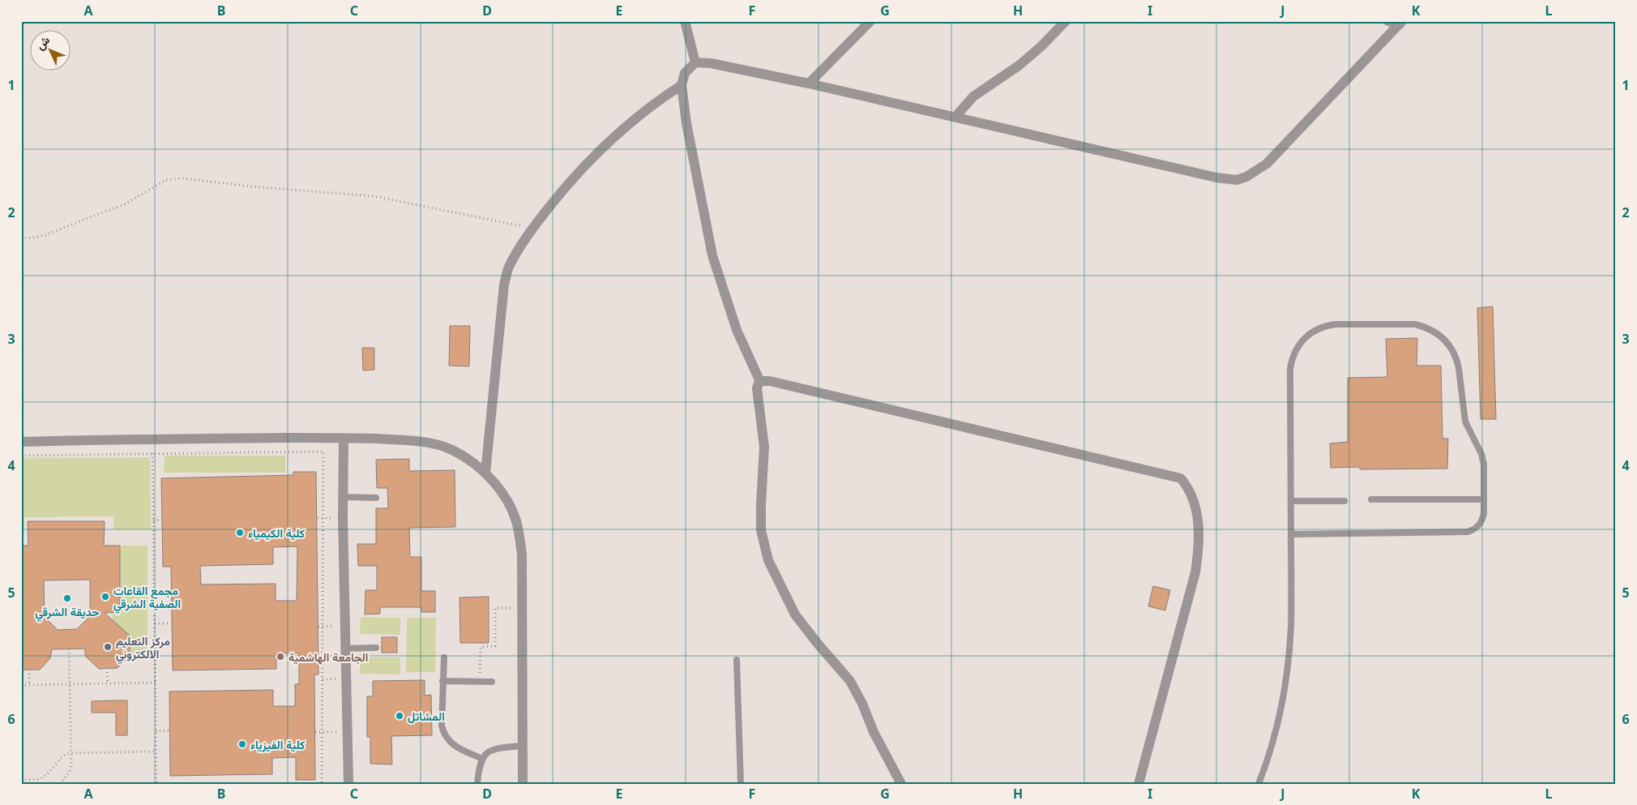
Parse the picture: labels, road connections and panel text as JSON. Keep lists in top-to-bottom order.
{
  "places": [
    "كلية الكيمياء",
    "مجمع القاعات الصفية الشرقي",
    "حديقة الشرقي",
    "مركز التعليم الالكتروني",
    "الجامعة الهاشمية",
    "المشاتل",
    "كلية الفيزياء"
  ],
  "north": "top left",
  "grid": {
    "columns": [
      "A",
      "B",
      "C",
      "D",
      "E",
      "F",
      "G",
      "H",
      "I",
      "J",
      "K",
      "L"
    ],
    "rows": [
      "1",
      "2",
      "3",
      "4",
      "5",
      "6"
    ]
  }
}
